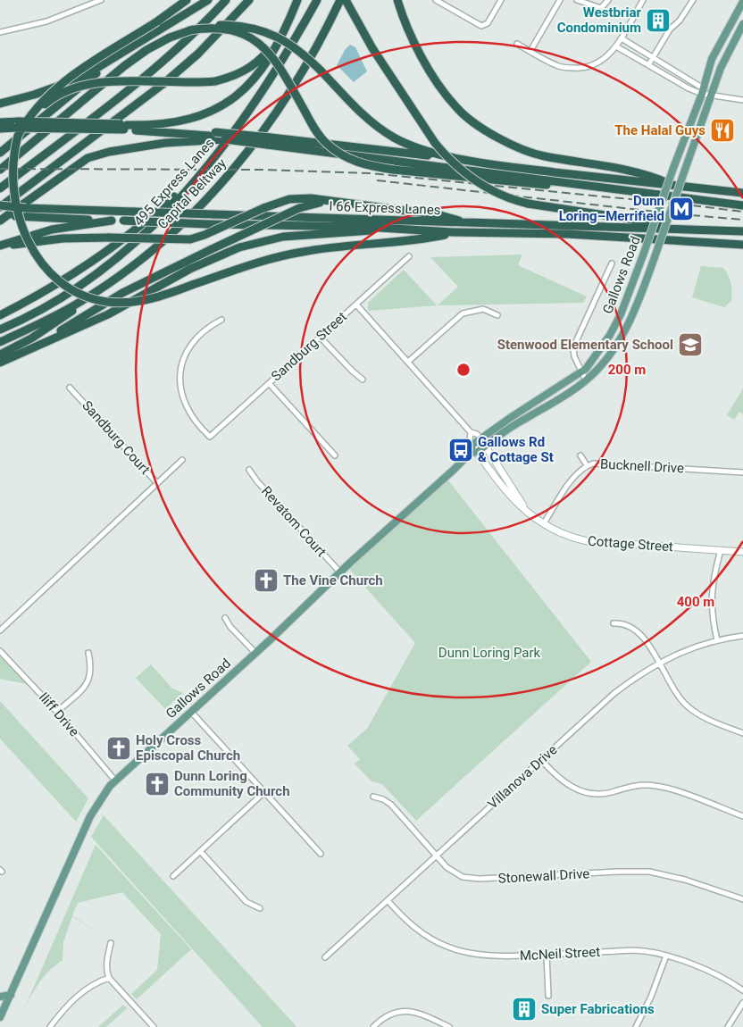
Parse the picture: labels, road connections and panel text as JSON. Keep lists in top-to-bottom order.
{
  "streets": {
    "highway": ["495 Express Lanes", "Capital Beltway", "I 66 Express Lanes"],
    "main road": ["Gallows Road"],
    "street": [
      "Sandburg Street",
      "Sandburg Court",
      "Bucknell Drive",
      "Revatom Court",
      "Cottage Street",
      "Iliff Drive",
      "Villanova Drive",
      "Stonewall Drive",
      "McNeil Street"
    ]
  },
  "crossings": [
    ["Gallows Road", "Revatom Court"],
    ["Gallows Road", "Cottage Street"],
    ["Gallows Road", "Iliff Drive"],
    ["Sandburg Street", "Cottage Street"],
    ["Bucknell Drive", "Cottage Street"],
    ["Villanova Drive", "Stonewall Drive"],
    ["Villanova Drive", "McNeil Street"]
  ],
  "parks": ["Dunn Loring Park"],
  "places": {
    "building": ["Westbriar Condominium", "Super Fabrications"],
    "restaurant": ["The Halal Guys"],
    "metro station": ["Dunn Loring–Merrifield"],
    "school or university": ["Stenwood Elementary School"],
    "bus stop": ["Gallows Rd & Cottage St"],
    "church": ["The Vine Church", "Holy Cross Episcopal Church", "Dunn Loring Community Church"]
  },
  "rings": ["200 m", "400 m"]
}
